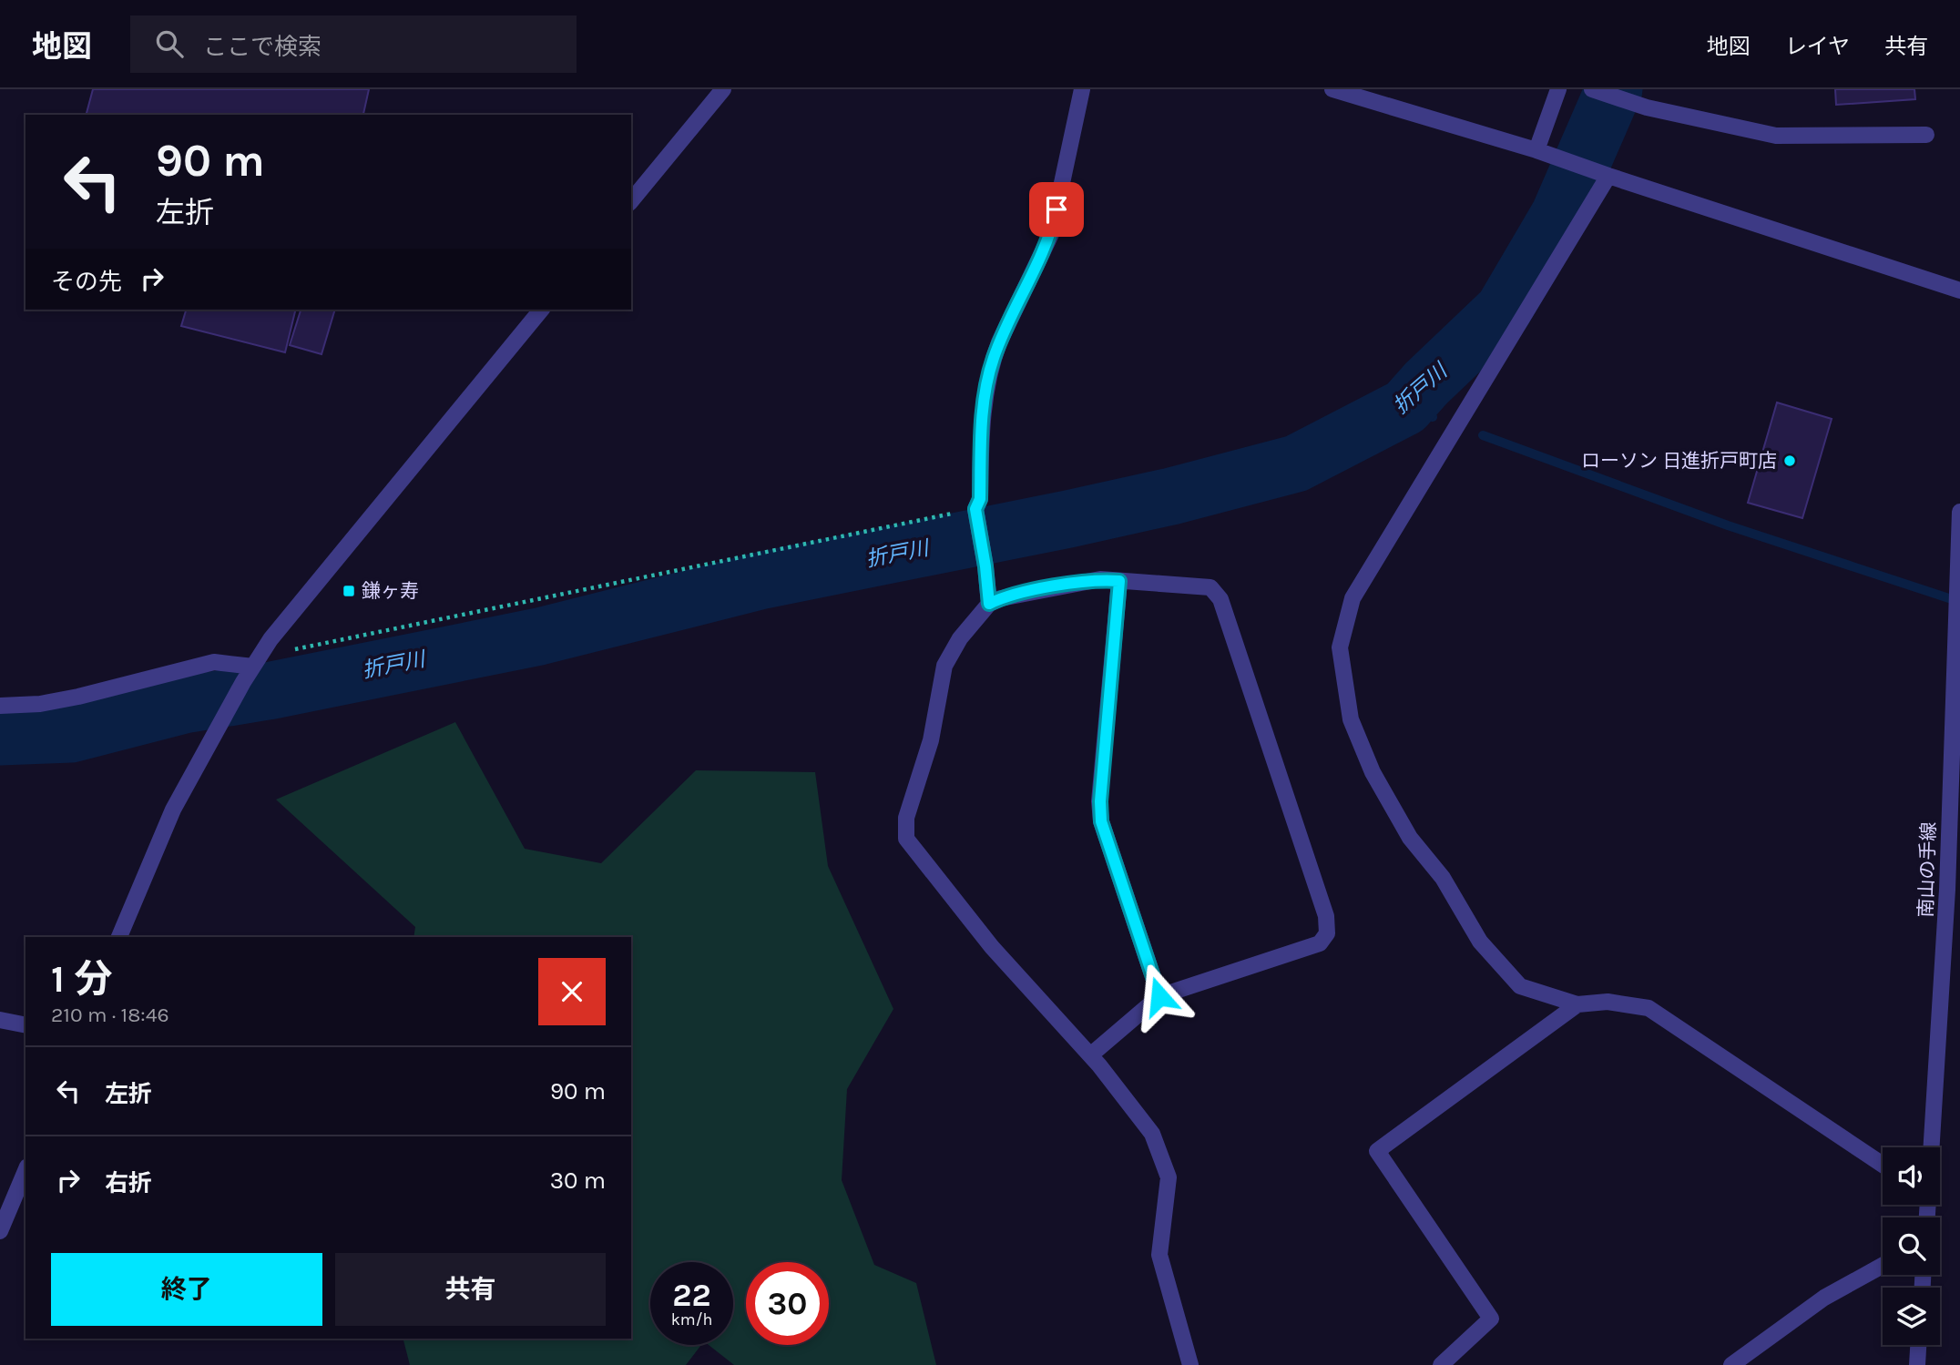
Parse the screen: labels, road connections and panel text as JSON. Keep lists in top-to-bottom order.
{
  "streets": {
    "street": ["南山の手線"]
  },
  "water": ["折戸川"],
  "places": {
    "other": ["ローソン 日進折戸町店"],
    "transit": ["鎌ヶ寿"]
  },
  "page": {
    "header": "地図",
    "search": "ここで検索",
    "nav": ["地図", "レイヤ", "共有"],
    "turn": ["90 m", "左折"],
    "then": "その先",
    "heading": ["1 分", "210 m · 18:46"],
    "list": [
      {
        "name": "左折",
        "value": "90 m"
      },
      {
        "name": "右折",
        "value": "30 m"
      }
    ],
    "buttons": ["終了", "共有"],
    "speed": "22 km/h",
    "limit": "30"
  }
}
